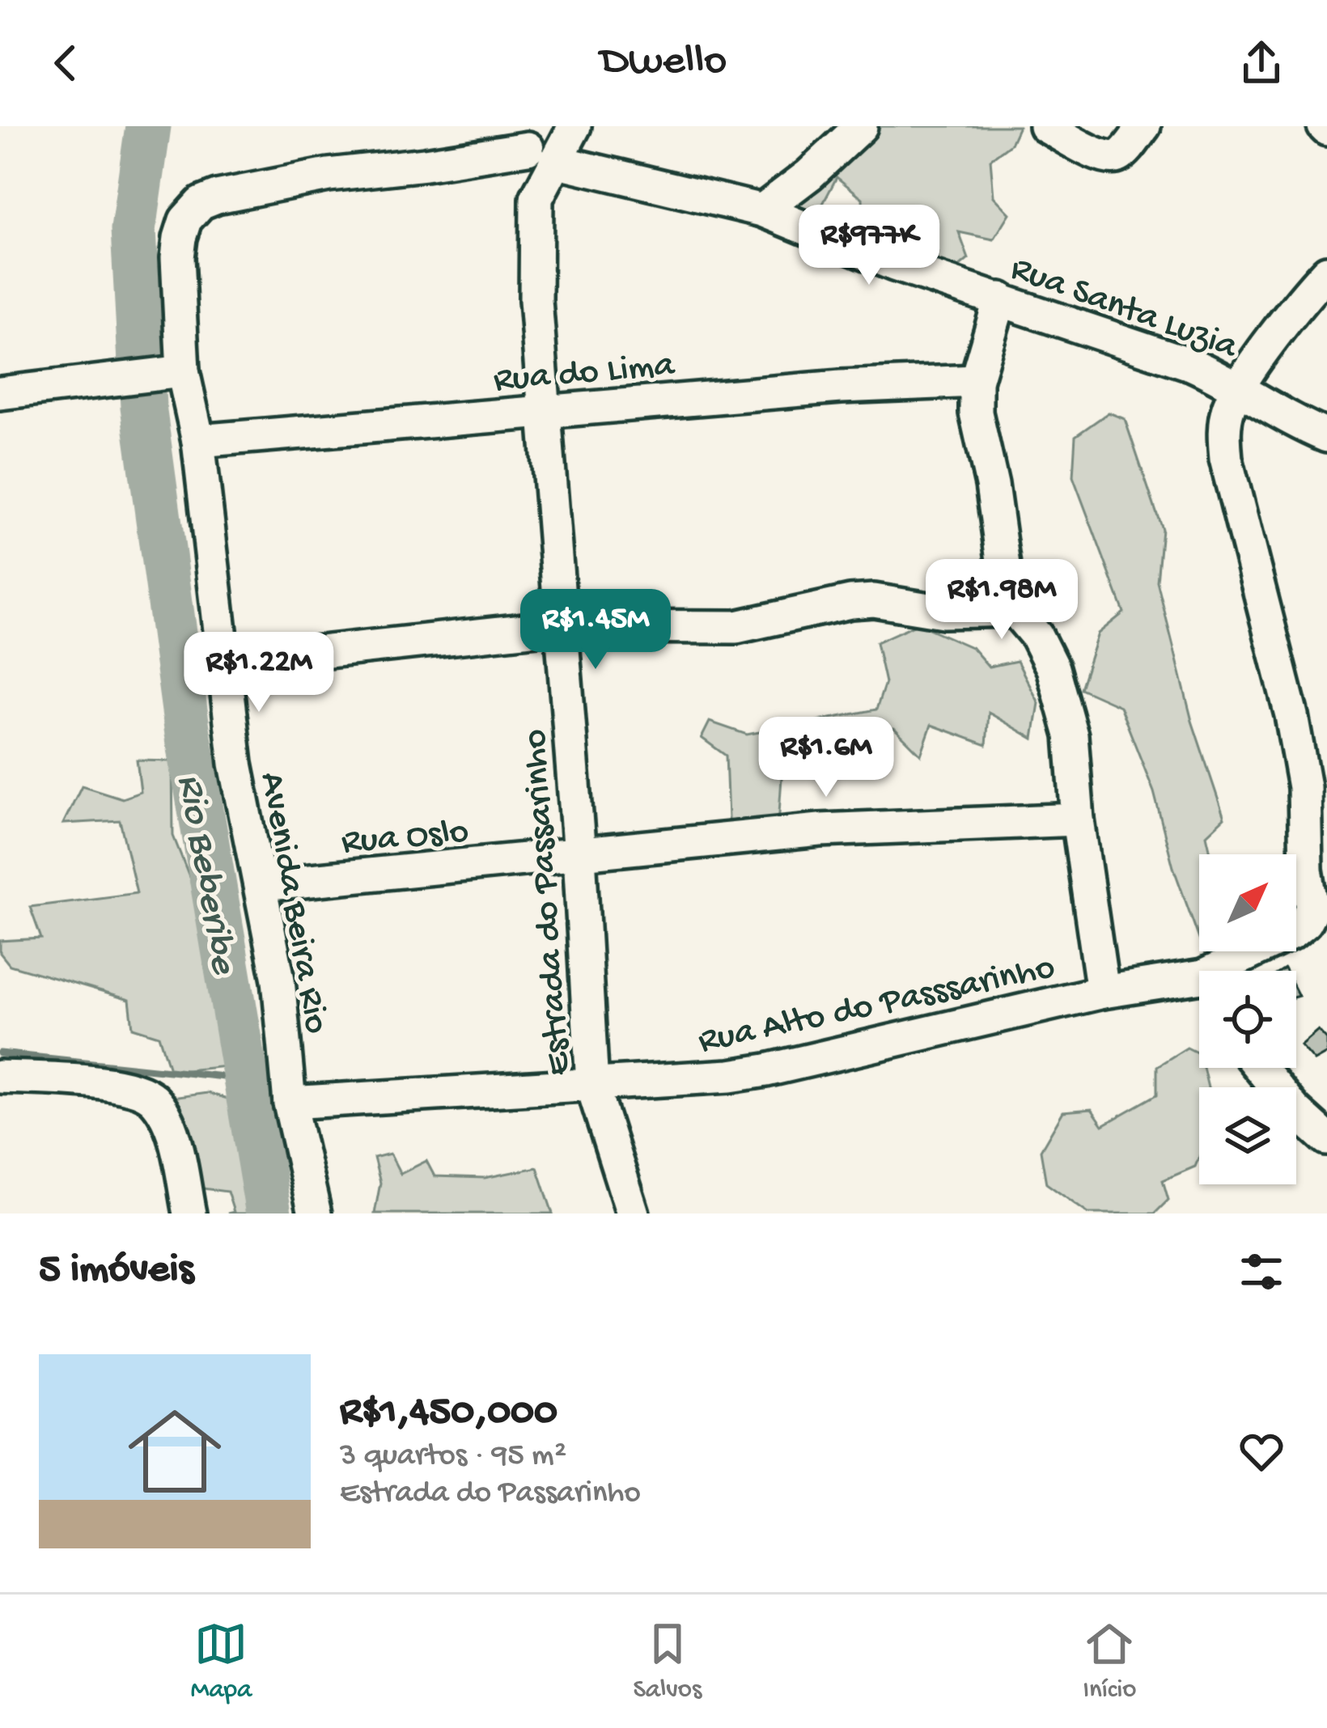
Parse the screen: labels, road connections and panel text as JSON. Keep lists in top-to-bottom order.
{
  "streets": {
    "street": [
      "Rua Santa Luzia",
      "Rua do Lima",
      "Rua Oslo",
      "Avenida Beira Rio",
      "Estrada do Passarinho",
      "Rua Alto do Passsarinho"
    ]
  },
  "crossings": [
    ["Rua Santa Luzia", "Avenida Beira Rio"],
    ["Rua Santa Luzia", "Estrada do Passarinho"],
    ["Rua do Lima", "Avenida Beira Rio"],
    ["Rua do Lima", "Estrada do Passarinho"],
    ["Rua Oslo", "Avenida Beira Rio"],
    ["Rua Oslo", "Estrada do Passarinho"],
    ["Avenida Beira Rio", "Rua Alto do Passsarinho"],
    ["Estrada do Passarinho", "Rua Alto do Passsarinho"]
  ],
  "water": ["Rio Beberibe"],
  "north": "top right",
  "page": {
    "header": "Dwello",
    "price": [
      "R$977K",
      "R$1.98M",
      "R$1.45M",
      "R$1.22M",
      "R$1.6M"
    ],
    "heading": "5 imóveis",
    "list": [
      {
        "name": "R$1,450,000",
        "note": "3 quartos · 95 m² · Estrada do Passarinho"
      }
    ],
    "tabs": ["Mapa", "Salvos", "Início"]
  }
}
